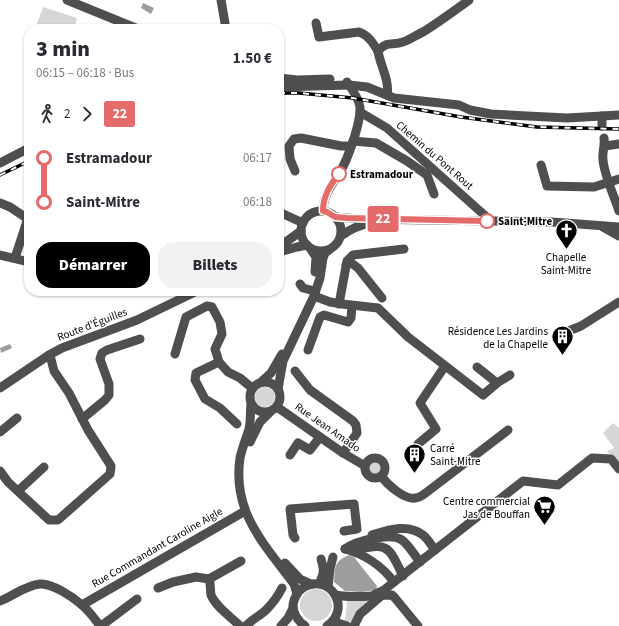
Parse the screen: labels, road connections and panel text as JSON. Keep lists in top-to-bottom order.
{
  "streets": {
    "street": [
      "Chemin du Pont Rout",
      "Route d'Éguilles",
      "Rue Jean Amado",
      "Rue Commandant Caroline Aigle"
    ]
  },
  "places": {
    "other": ["Estramadour", "Saint-Mitre"],
    "church": ["Chapelle Saint-Mitre"],
    "building": ["Résidence Les Jardins de la Chapelle", "Carré Saint-Mitre"],
    "supermarket": ["Centre commercial Jas de Bouffan"]
  },
  "lines": ["bus line 22"],
  "page": {
    "on_map": "22",
    "heading": ["3 min", "06:15 – 06:18 · Bus", "1.50 €"],
    "legs": ["2", "22"],
    "list": [
      {
        "name": "Estramadour",
        "value": "06:17"
      },
      {
        "name": "Saint-Mitre",
        "value": "06:18"
      }
    ],
    "buttons": ["Démarrer", "Billets"]
  }
}
